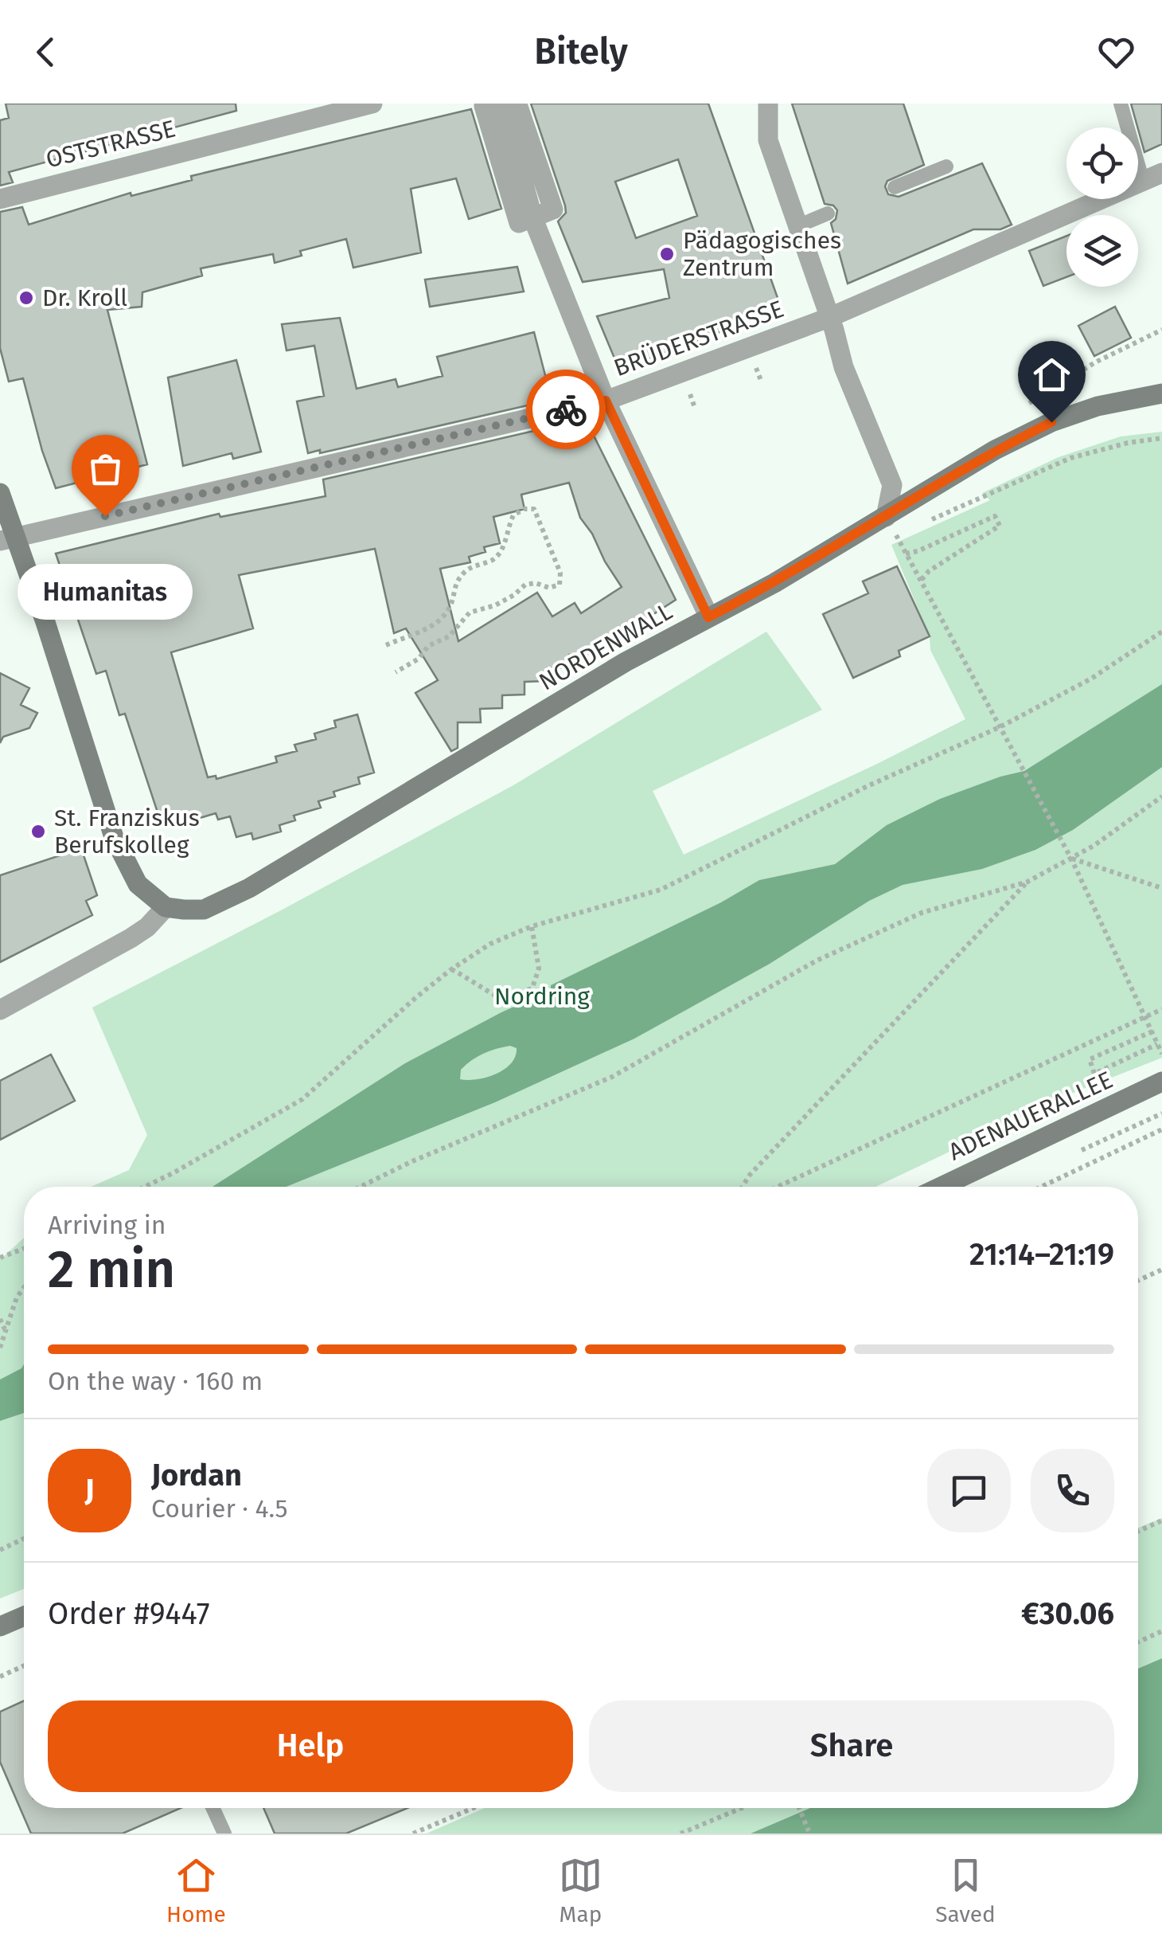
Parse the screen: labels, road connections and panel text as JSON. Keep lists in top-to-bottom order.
{
  "streets": {
    "main road": ["NORDENWALL", "ADENAUERALLEE"],
    "street": ["OSTSTRASSE", "BRÜDERSTRASSE"]
  },
  "parks": ["Nordring"],
  "places": [
    "Pädagogisches Zentrum",
    "Dr. Kroll",
    "Humanitas",
    "St. Franziskus Berufskolleg"
  ],
  "page": {
    "header": "Bitely",
    "bubble": "Humanitas",
    "heading": ["2 min", "Arriving in", "21:14–21:19"],
    "panel": [
      "Jordan",
      "Courier · 4.5",
      "Order #9447",
      "€30.06"
    ],
    "bar": "On the way · 160 m",
    "round": "J",
    "buttons": ["Help", "Share"],
    "tabs": ["Home", "Map", "Saved"]
  }
}
